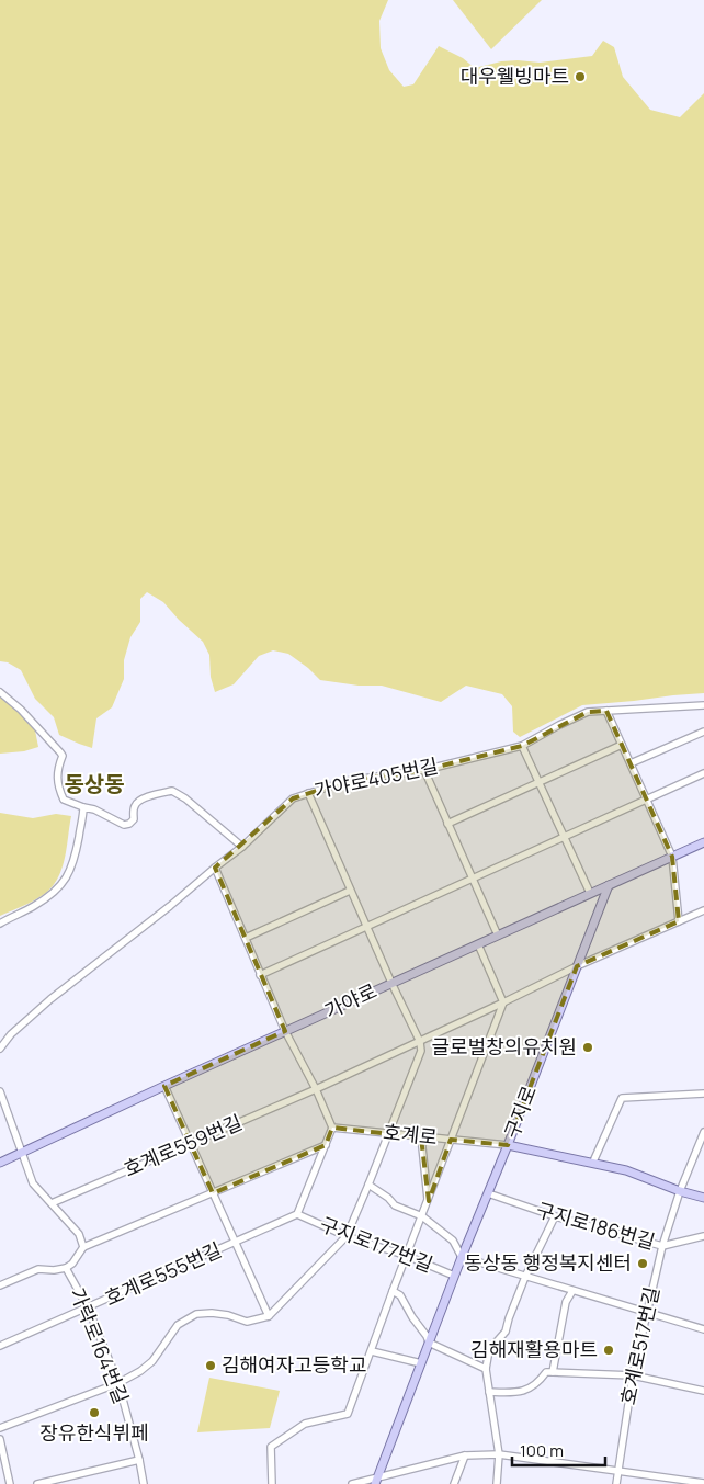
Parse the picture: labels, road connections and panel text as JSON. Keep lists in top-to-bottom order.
{
  "streets": {
    "main road": ["가야로", "구지로", "호계로"],
    "street": [
      "가야로405번길",
      "호계로559번길",
      "구지로186번길",
      "구지로177번길",
      "호계로555번길",
      "가락로164번길",
      "호계로517번길"
    ]
  },
  "crossings": [
    ["가야로", "구지로"],
    ["가야로", "호계로555번길"],
    ["구지로", "호계로"],
    ["구지로", "호계로559번길"],
    ["구지로", "구지로186번길"],
    ["구지로", "구지로177번길"],
    ["호계로", "호계로517번길"],
    ["호계로559번길", "호계로555번길"],
    ["구지로186번길", "호계로517번길"],
    ["구지로177번길", "호계로555번길"],
    ["호계로555번길", "가락로164번길"]
  ],
  "districts": ["동상동"],
  "places": [
    "대우웰빙마트",
    "글로벌창의유치원",
    "동상동 행정복지센터",
    "김해재활용마트",
    "김해여자고등학교",
    "장유한식뷔페"
  ],
  "scale_bar": "100 m"
}
